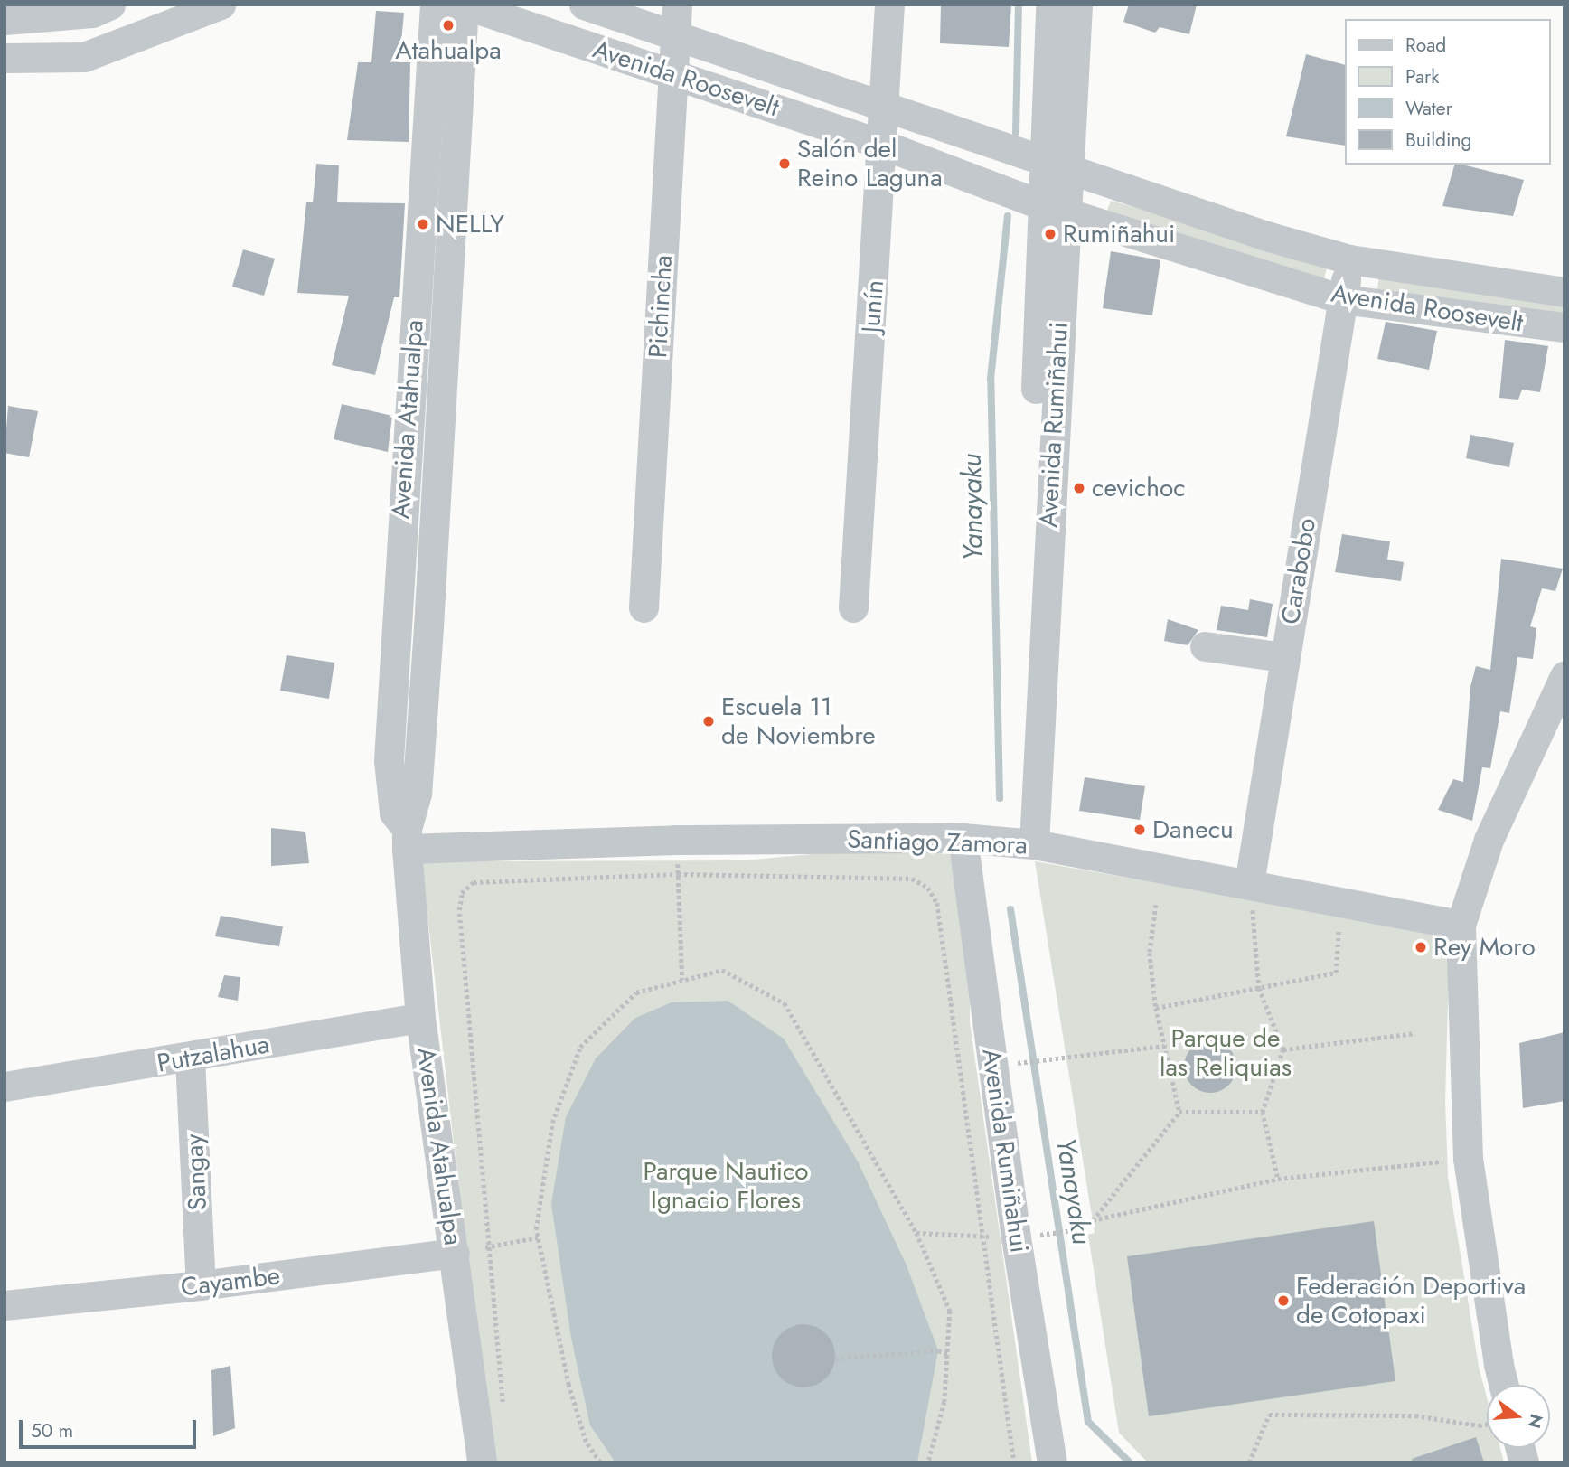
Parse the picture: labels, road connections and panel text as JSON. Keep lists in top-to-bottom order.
{
  "streets": {
    "street": [
      "Avenida Roosevelt",
      "Pichincha",
      "Junín",
      "Avenida Atahualpa",
      "Avenida Rumiñahui",
      "Carabobo",
      "Santiago Zamora",
      "Putzalahua",
      "Sangay",
      "Cayambe"
    ]
  },
  "crossings": [
    ["Avenida Roosevelt", "Pichincha"],
    ["Avenida Roosevelt", "Junín"],
    ["Avenida Roosevelt", "Avenida Atahualpa"],
    ["Avenida Roosevelt", "Avenida Rumiñahui"],
    ["Avenida Roosevelt", "Carabobo"],
    ["Avenida Atahualpa", "Santiago Zamora"],
    ["Avenida Atahualpa", "Putzalahua"],
    ["Avenida Atahualpa", "Cayambe"],
    ["Avenida Rumiñahui", "Santiago Zamora"],
    ["Carabobo", "Santiago Zamora"],
    ["Putzalahua", "Sangay"],
    ["Sangay", "Cayambe"]
  ],
  "water": ["Yanayaku"],
  "parks": ["Parque de las Reliquias", "Parque Nautico Ignacio Flores"],
  "places": [
    "Atahualpa",
    "Salón del Reino Laguna",
    "NELLY",
    "Rumiñahui",
    "cevichoc",
    "Escuela 11 de Noviembre",
    "Danecu",
    "Rey Moro",
    "Federación Deportiva de Cotopaxi"
  ],
  "legend": [
    "Road",
    "Park",
    "Water",
    "Building"
  ],
  "scale_bar": "50 m",
  "north": "right"
}
